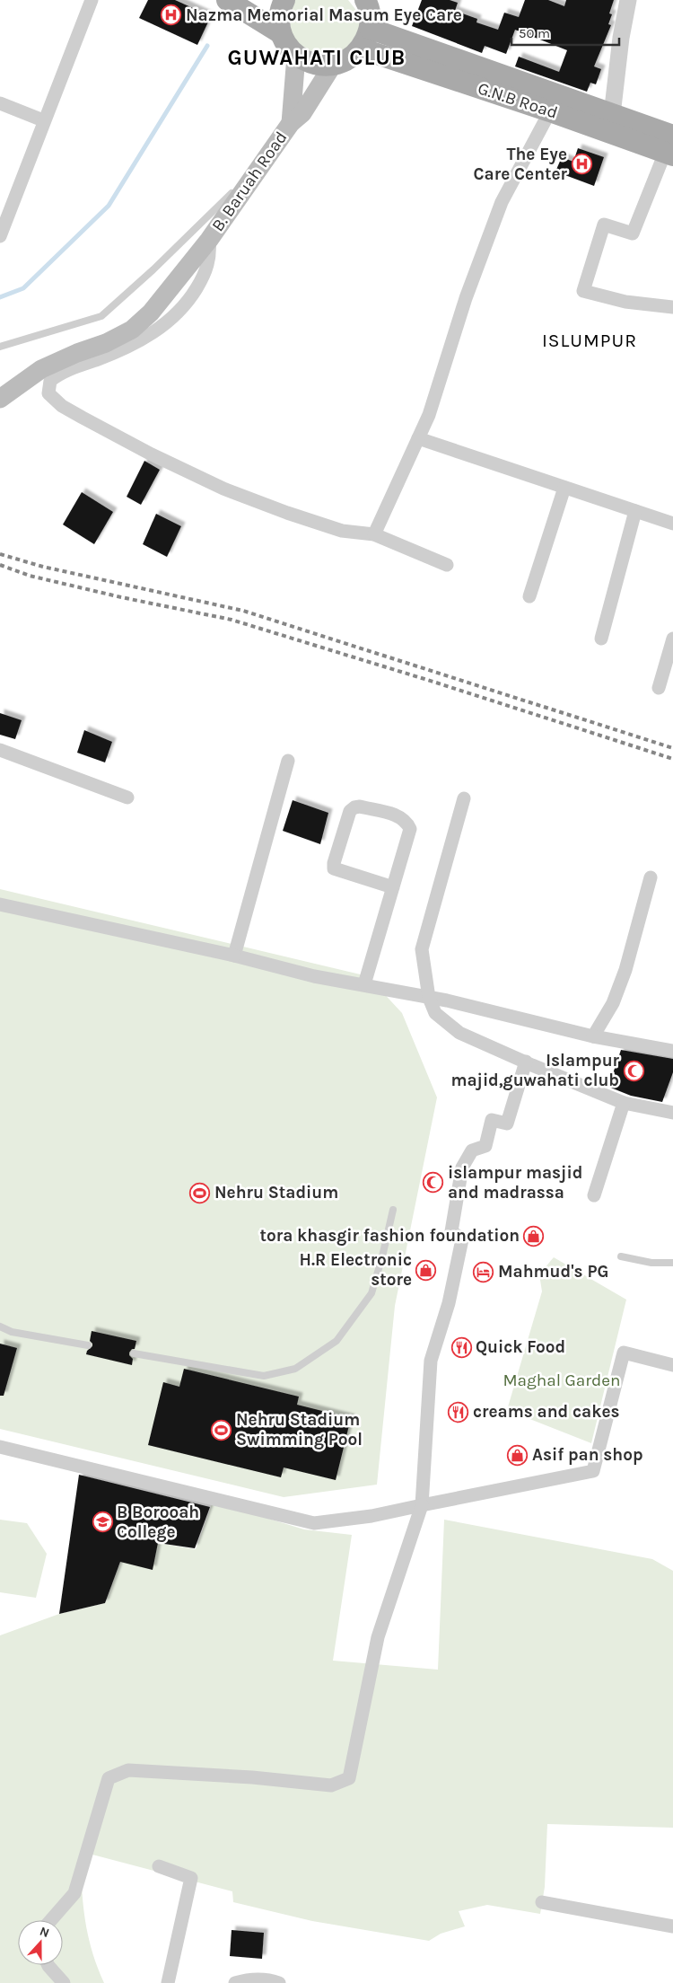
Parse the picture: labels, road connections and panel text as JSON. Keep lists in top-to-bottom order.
{
  "streets": {
    "main road": ["G.N.B Road", "B. Baruah Road"]
  },
  "districts": ["GUWAHATI CLUB", "ISLUMPUR"],
  "parks": ["Maghal Garden"],
  "places": {
    "hospital": ["Nazma Memorial Masum Eye Care", "The Eye Care Center"],
    "mosque": ["Islampur majid,guwahati club", "islampur masjid and madrassa"],
    "sports": ["Nehru Stadium", "Nehru Stadium Swimming Pool"],
    "shop": ["tora khasgir fashion foundation", "H.R Electronic store", "Asif pan shop"],
    "hotel": ["Mahmud's PG"],
    "restaurant": ["Quick Food", "creams and cakes"],
    "school or university": ["B Borooah College"]
  },
  "scale_bar": "50 m",
  "north": "top"
}
